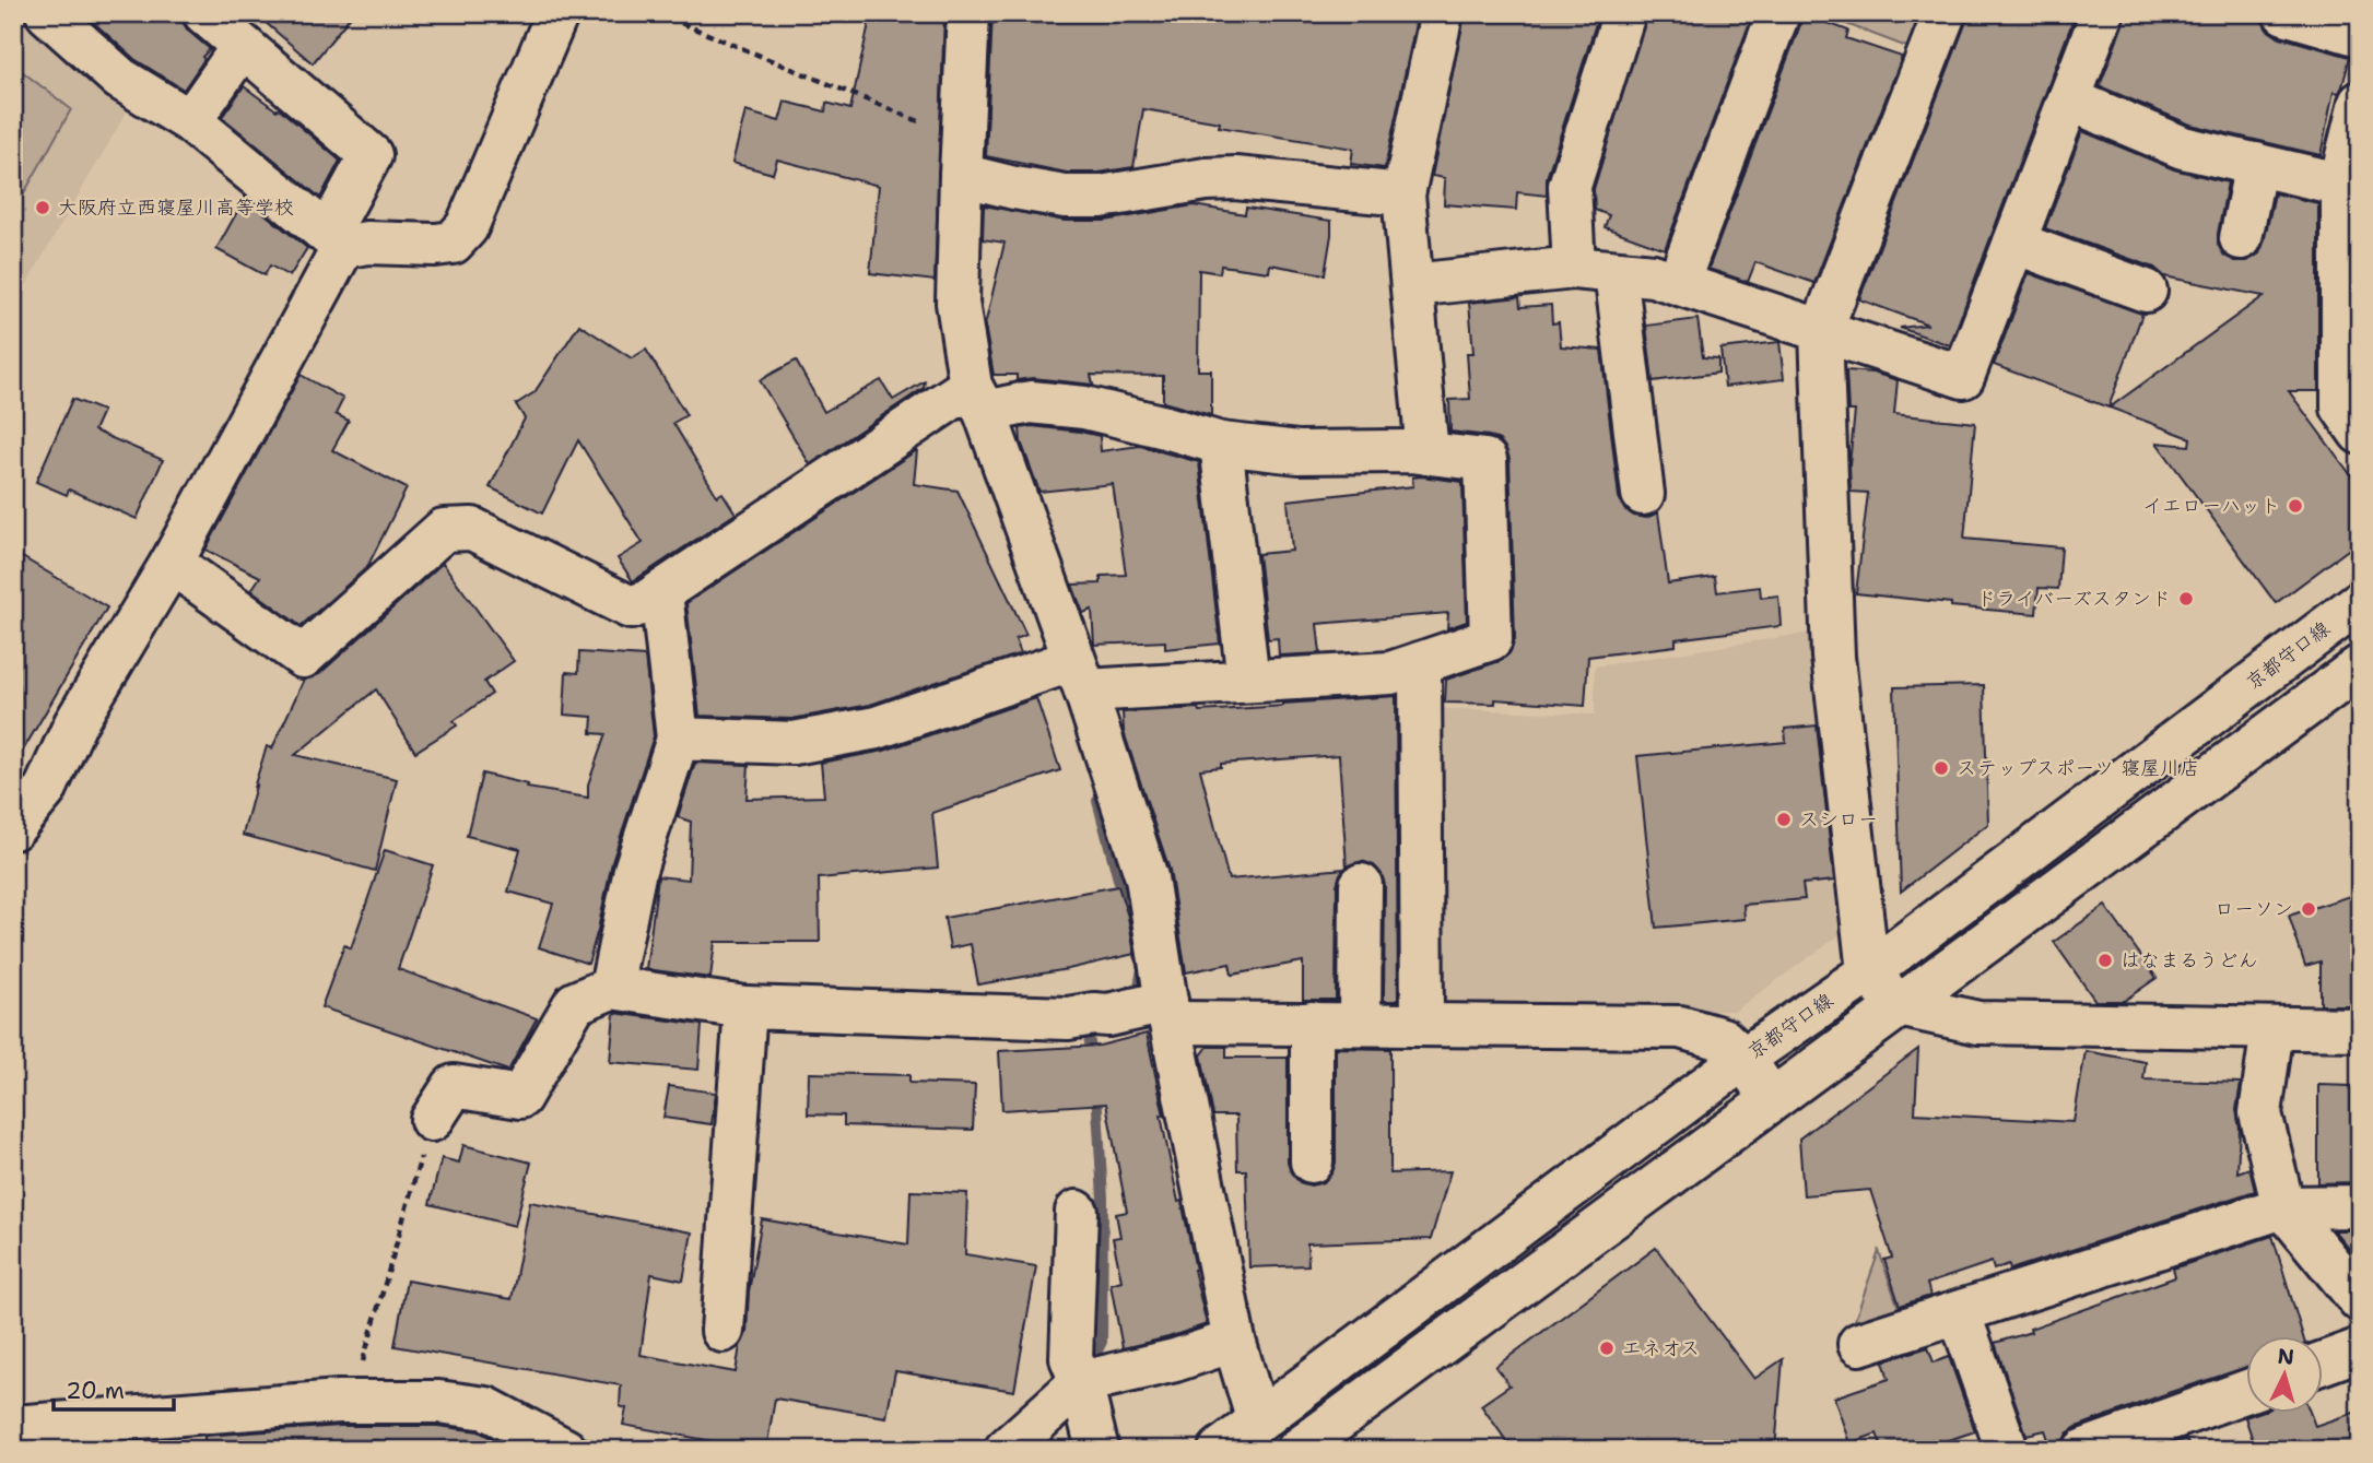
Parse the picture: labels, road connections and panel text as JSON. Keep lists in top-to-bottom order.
{
  "streets": {
    "street": ["京都守口線"]
  },
  "places": [
    "大阪府立西寝屋川高等学校",
    "イエローハット",
    "ドライバーズスタンド",
    "ステップスポーツ 寝屋川店",
    "スシロー",
    "ローソン",
    "はなまるうどん",
    "エネオス"
  ],
  "scale_bar": "20 m",
  "north": "top"
}
